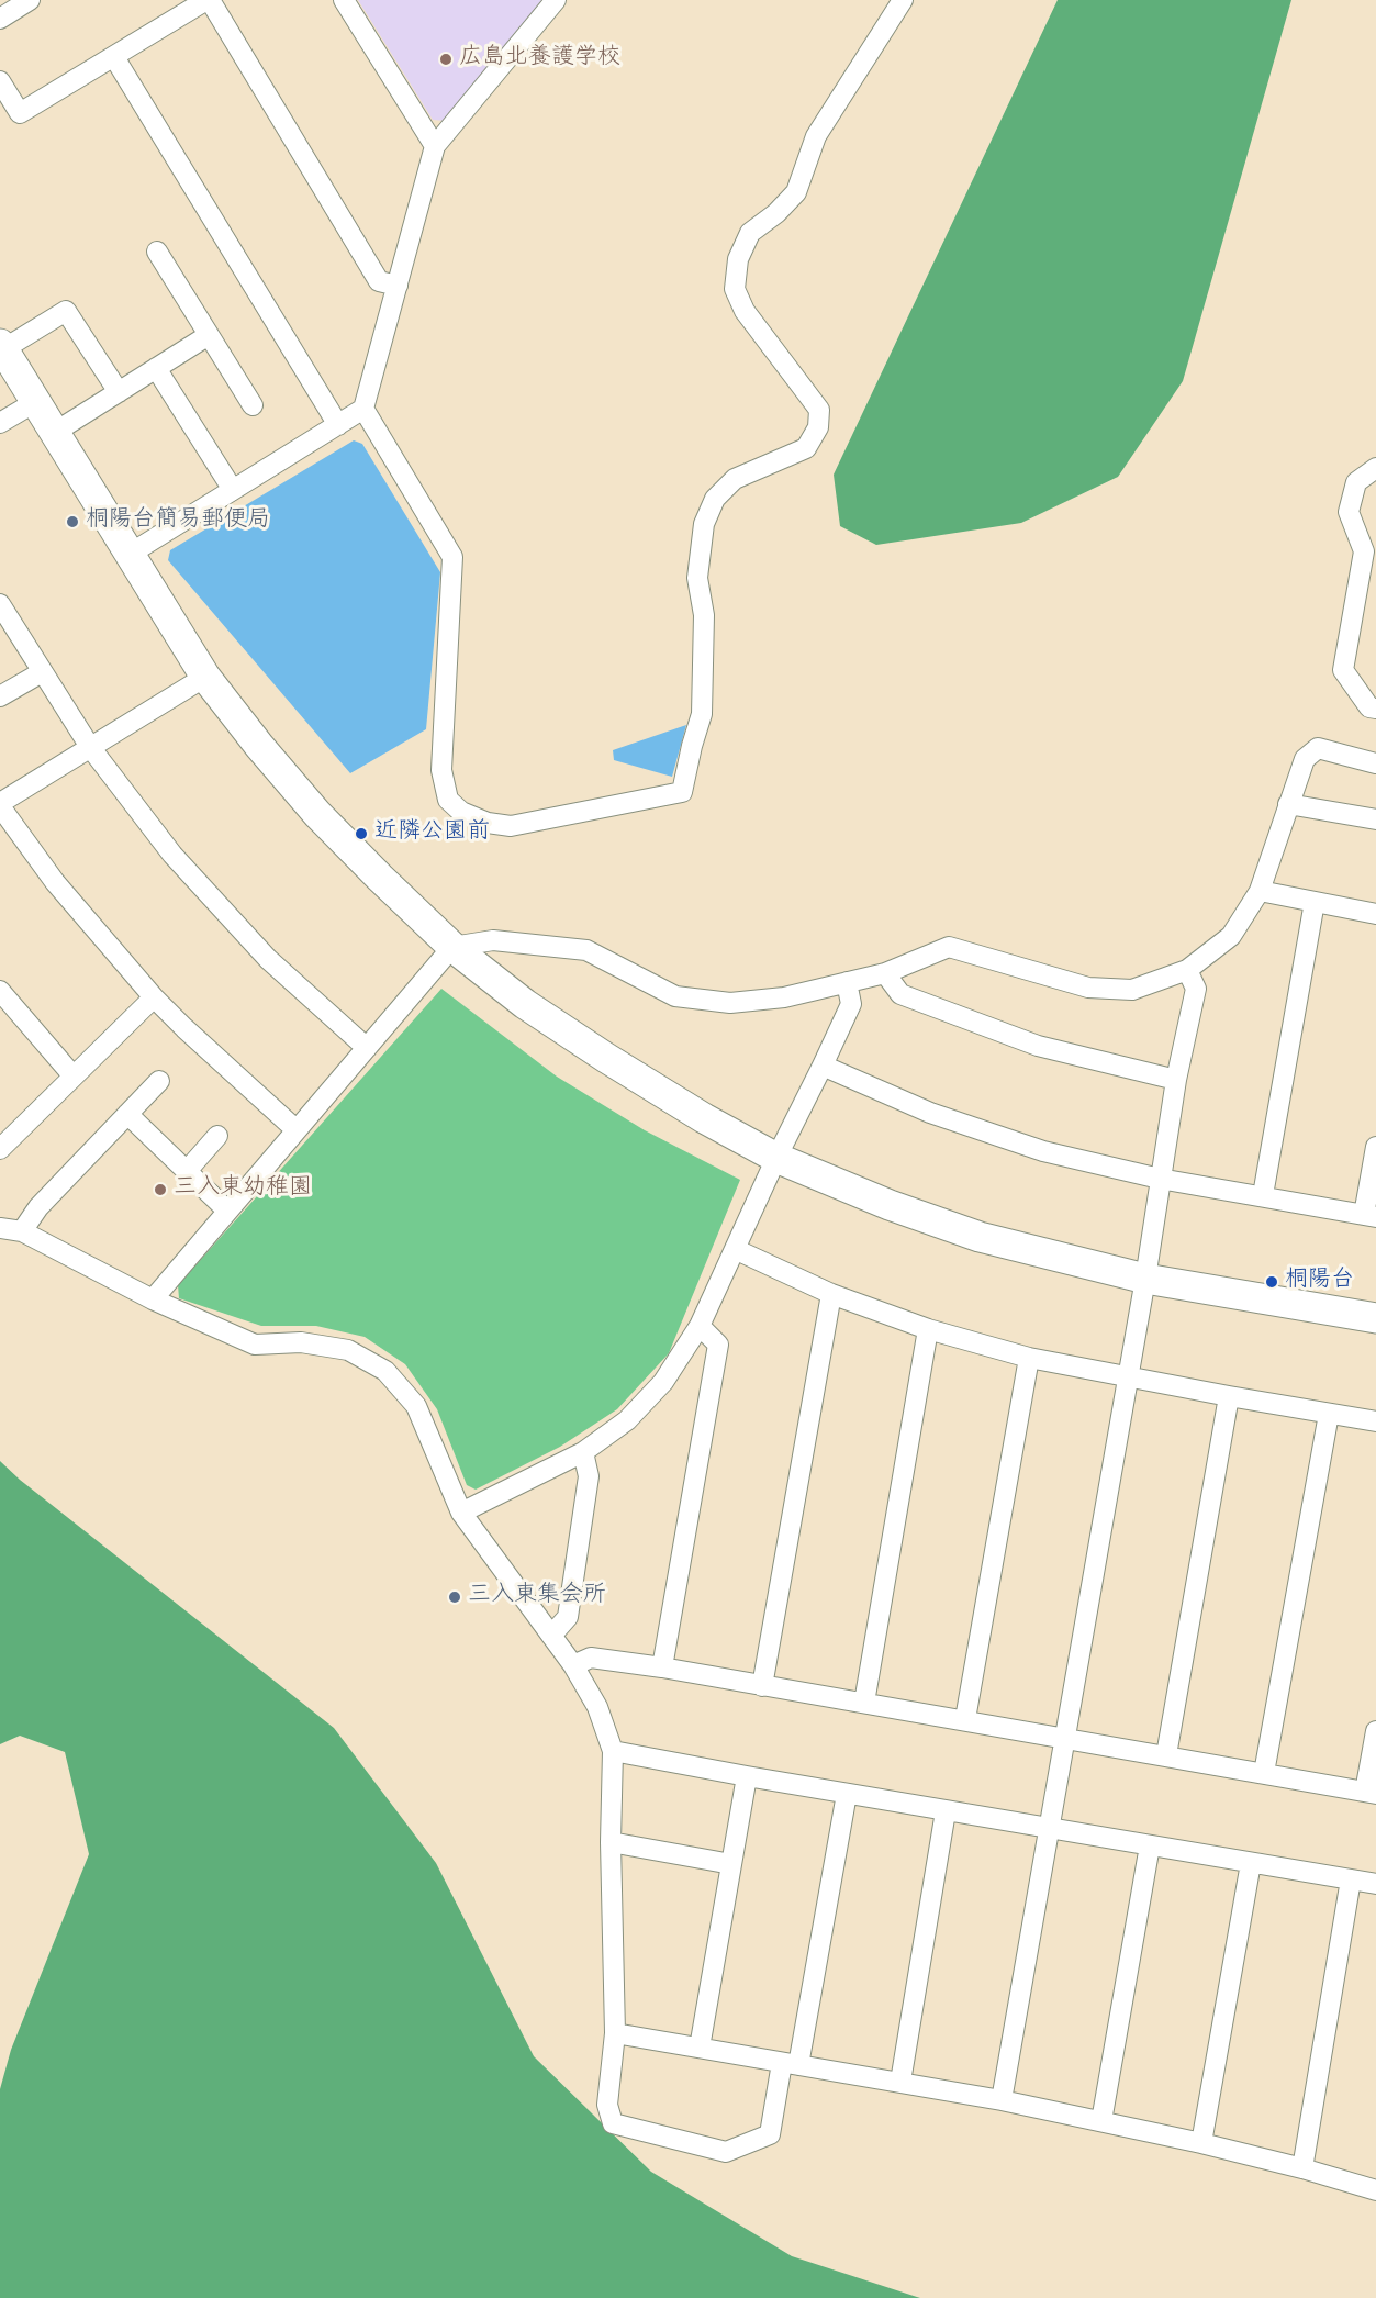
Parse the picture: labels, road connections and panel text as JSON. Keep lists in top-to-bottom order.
{
  "places": [
    "広島北養護学校",
    "桐陽台簡易郵便局",
    "近隣公園前",
    "三入東幼稚園",
    "桐陽台",
    "三入東集会所"
  ]
}
